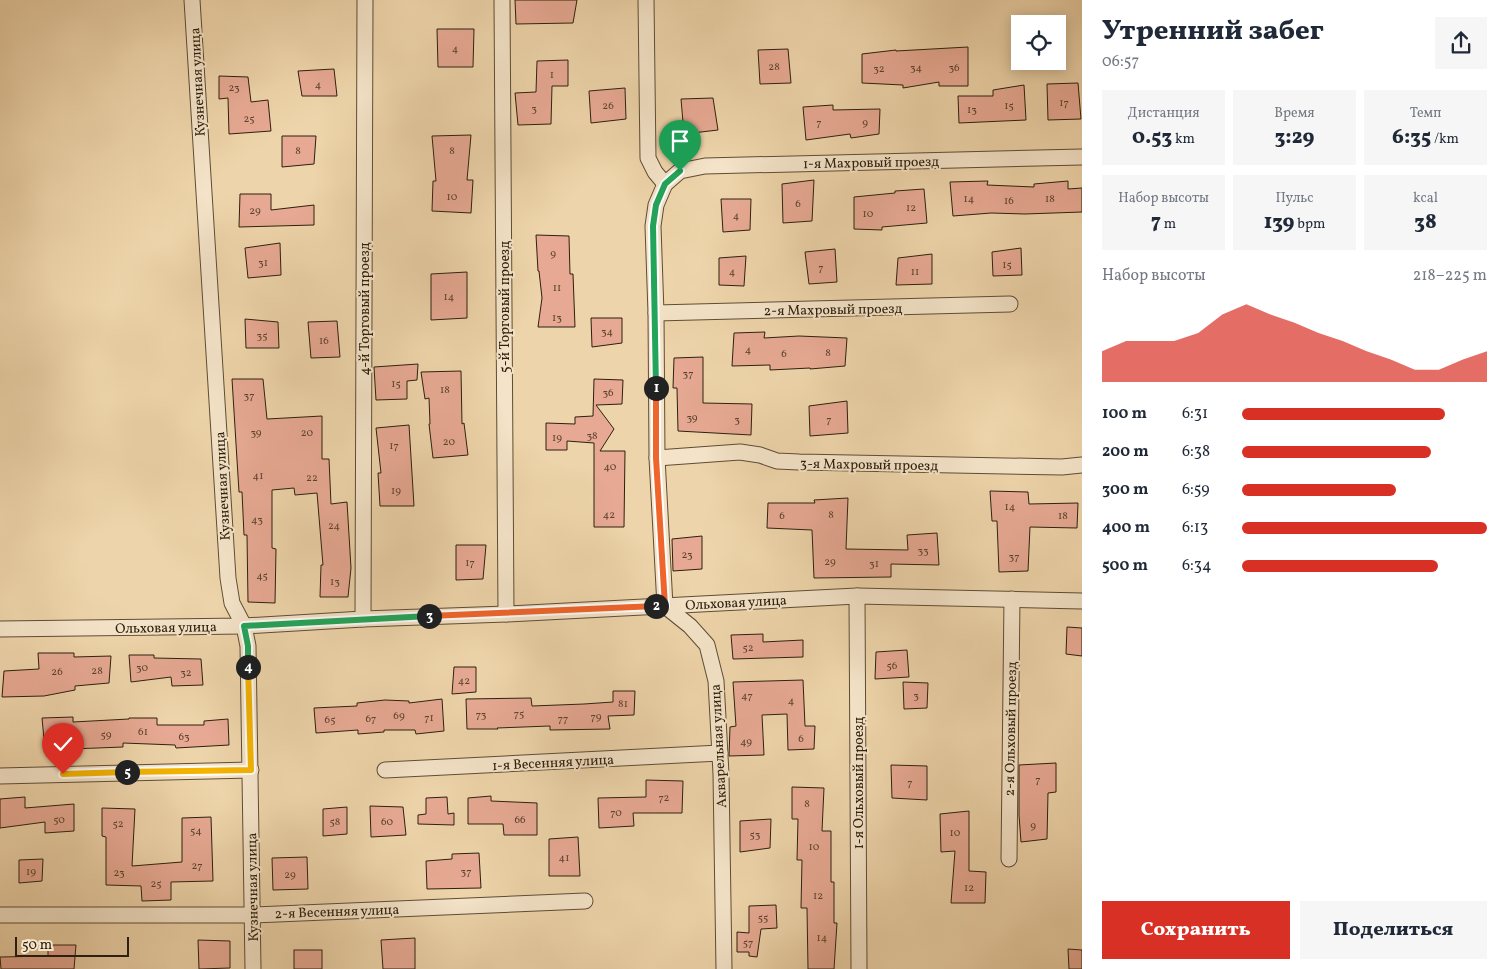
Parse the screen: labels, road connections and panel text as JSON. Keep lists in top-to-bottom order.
{
  "streets": {
    "street": [
      "Кузнечная улица",
      "1-я Махровый проезд",
      "5-й Торговый проезд",
      "4-й Торговый проезд",
      "2-я Махровый проезд",
      "3-я Махровый проезд",
      "Ольховая улица",
      "2-я Ольховый проезд",
      "Акварельная улица",
      "1-я Весенняя улица",
      "1-я Ольховый проезд",
      "2-я Весенняя улица"
    ]
  },
  "crossings": [
    ["Кузнечная улица", "Ольховая улица"],
    ["Кузнечная улица", "2-я Весенняя улица"],
    ["5-й Торговый проезд", "Ольховая улица"],
    ["4-й Торговый проезд", "Ольховая улица"],
    ["Ольховая улица", "2-я Ольховый проезд"],
    ["Ольховая улица", "Акварельная улица"],
    ["Ольховая улица", "1-я Ольховый проезд"],
    ["Акварельная улица", "1-я Весенняя улица"]
  ],
  "house_numbers": [
    "4",
    "28",
    "34",
    "36",
    "32",
    "1",
    "4",
    "23",
    "17",
    "26",
    "15",
    "3",
    "13",
    "25",
    "7",
    "9",
    "8",
    "8",
    "10",
    "14",
    "18",
    "16",
    "6",
    "12",
    "29",
    "10",
    "4",
    "9",
    "31",
    "15",
    "7",
    "4",
    "11",
    "11",
    "14",
    "13",
    "34",
    "35",
    "16",
    "4",
    "8",
    "6",
    "37",
    "15",
    "18",
    "36",
    "37",
    "39",
    "3",
    "7",
    "39",
    "20",
    "38",
    "19",
    "20",
    "17",
    "40",
    "41",
    "22",
    "19",
    "14",
    "42",
    "8",
    "6",
    "18",
    "43",
    "24",
    "33",
    "23",
    "37",
    "29",
    "17",
    "31",
    "45",
    "13",
    "52",
    "56",
    "30",
    "28",
    "26",
    "32",
    "42",
    "47",
    "3",
    "4",
    "81",
    "75",
    "73",
    "69",
    "79",
    "71",
    "67",
    "77",
    "65",
    "61",
    "59",
    "63",
    "6",
    "49",
    "7",
    "7",
    "72",
    "8",
    "70",
    "50",
    "66",
    "58",
    "60",
    "52",
    "9",
    "54",
    "10",
    "53",
    "10",
    "41",
    "27",
    "19",
    "37",
    "23",
    "29",
    "25",
    "12",
    "12",
    "55",
    "14",
    "57"
  ],
  "scale_bar": "50 m",
  "page": {
    "heading": ["Утренний забег", "06:57"],
    "stats": [
      ["Дистанция", "0.53 km"],
      ["Время", "3:29"],
      ["Темп", "6:35 /km"],
      ["Набор высоты", "7 m"],
      ["Пульс", "139 bpm"],
      ["kcal", "38"]
    ],
    "chart": ["Набор высоты", "218–225 m"],
    "pins": [
      "1",
      "2",
      "3",
      "4",
      "5"
    ],
    "list": [
      {
        "name": "100 m",
        "note": "6:31"
      },
      {
        "name": "200 m",
        "note": "6:38"
      },
      {
        "name": "300 m",
        "note": "6:59"
      },
      {
        "name": "400 m",
        "note": "6:13"
      },
      {
        "name": "500 m",
        "note": "6:34"
      }
    ],
    "buttons": ["Сохранить", "Поделиться"],
    "scale": "50 m"
  }
}
